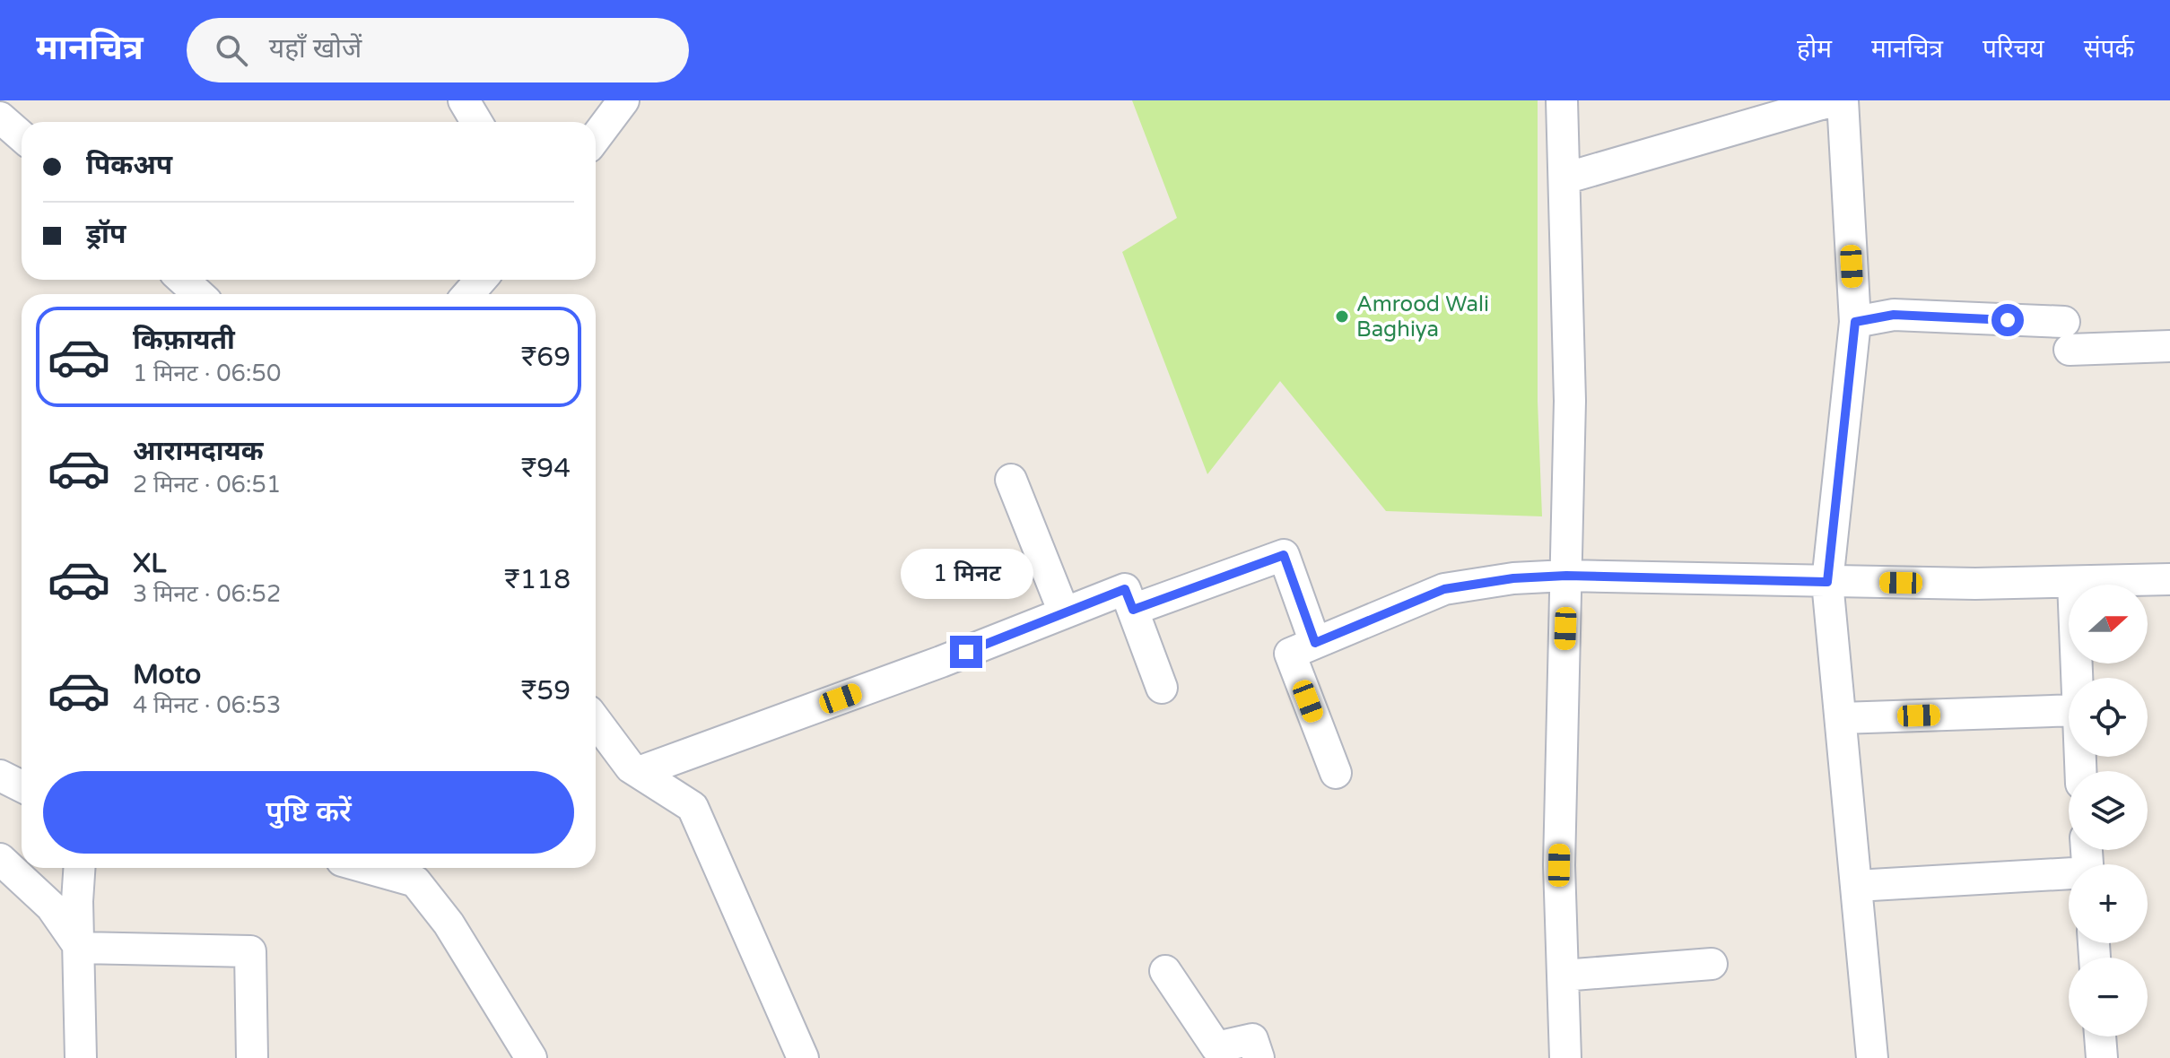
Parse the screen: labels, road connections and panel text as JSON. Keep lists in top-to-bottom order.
{
  "places": ["Amrood Wali Baghiya"],
  "north": "right",
  "page": {
    "header": "मानचित्र",
    "search": "यहाँ खोजें",
    "nav": [
      "होम",
      "मानचित्र",
      "परिचय",
      "संपर्क"
    ],
    "banner": ["पिकअप", "ड्रॉप"],
    "list": [
      {
        "name": "किफ़ायती",
        "note": "1 मिनट · 06:50",
        "value": "₹69"
      },
      {
        "name": "आरामदायक",
        "note": "2 मिनट · 06:51",
        "value": "₹94"
      },
      {
        "name": "XL",
        "note": "3 मिनट · 06:52",
        "value": "₹118"
      },
      {
        "name": "Moto",
        "note": "4 मिनट · 06:53",
        "value": "₹59"
      }
    ],
    "bubble": "1 मिनट",
    "map_buttons": ["+", "−"],
    "buttons": "पुष्टि करें"
  }
}
